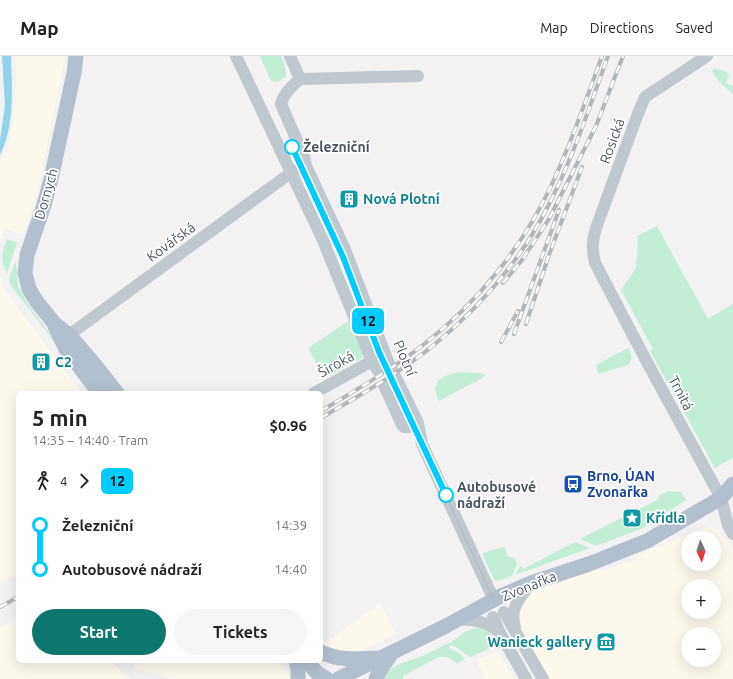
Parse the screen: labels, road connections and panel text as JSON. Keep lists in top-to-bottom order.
{
  "streets": {
    "main road": ["Dornych", "Zvonařka"],
    "street": [
      "Rosická",
      "Kovářská",
      "Plotní",
      "Široká",
      "Trnitá"
    ]
  },
  "crossings": [
    ["Rosická", "Trnitá"],
    ["Dornych", "Kovářská"],
    ["Kovářská", "Plotní"],
    ["Kovářská", "Široká"],
    ["Plotní", "Zvonařka"],
    ["Trnitá", "Zvonařka"]
  ],
  "places": {
    "other": ["Železniční", "Autobusové nádraží"],
    "building": ["Nová Plotní", "C2"],
    "bus stop": ["Brno, ÚAN Zvonařka"],
    "place": ["Křídla"],
    "museum": ["Wanieck gallery"]
  },
  "lines": ["tram line 12"],
  "north": "bottom",
  "page": {
    "header": "Map",
    "nav": ["Map", "Directions", "Saved"],
    "on_map": "12",
    "heading": ["5 min", "14:35 – 14:40 · Tram", "$0.96"],
    "legs": ["4", "12"],
    "list": [
      {
        "name": "Železniční",
        "value": "14:39"
      },
      {
        "name": "Autobusové nádraží",
        "value": "14:40"
      }
    ],
    "map_buttons": ["+", "−"],
    "buttons": ["Start", "Tickets"]
  }
}
